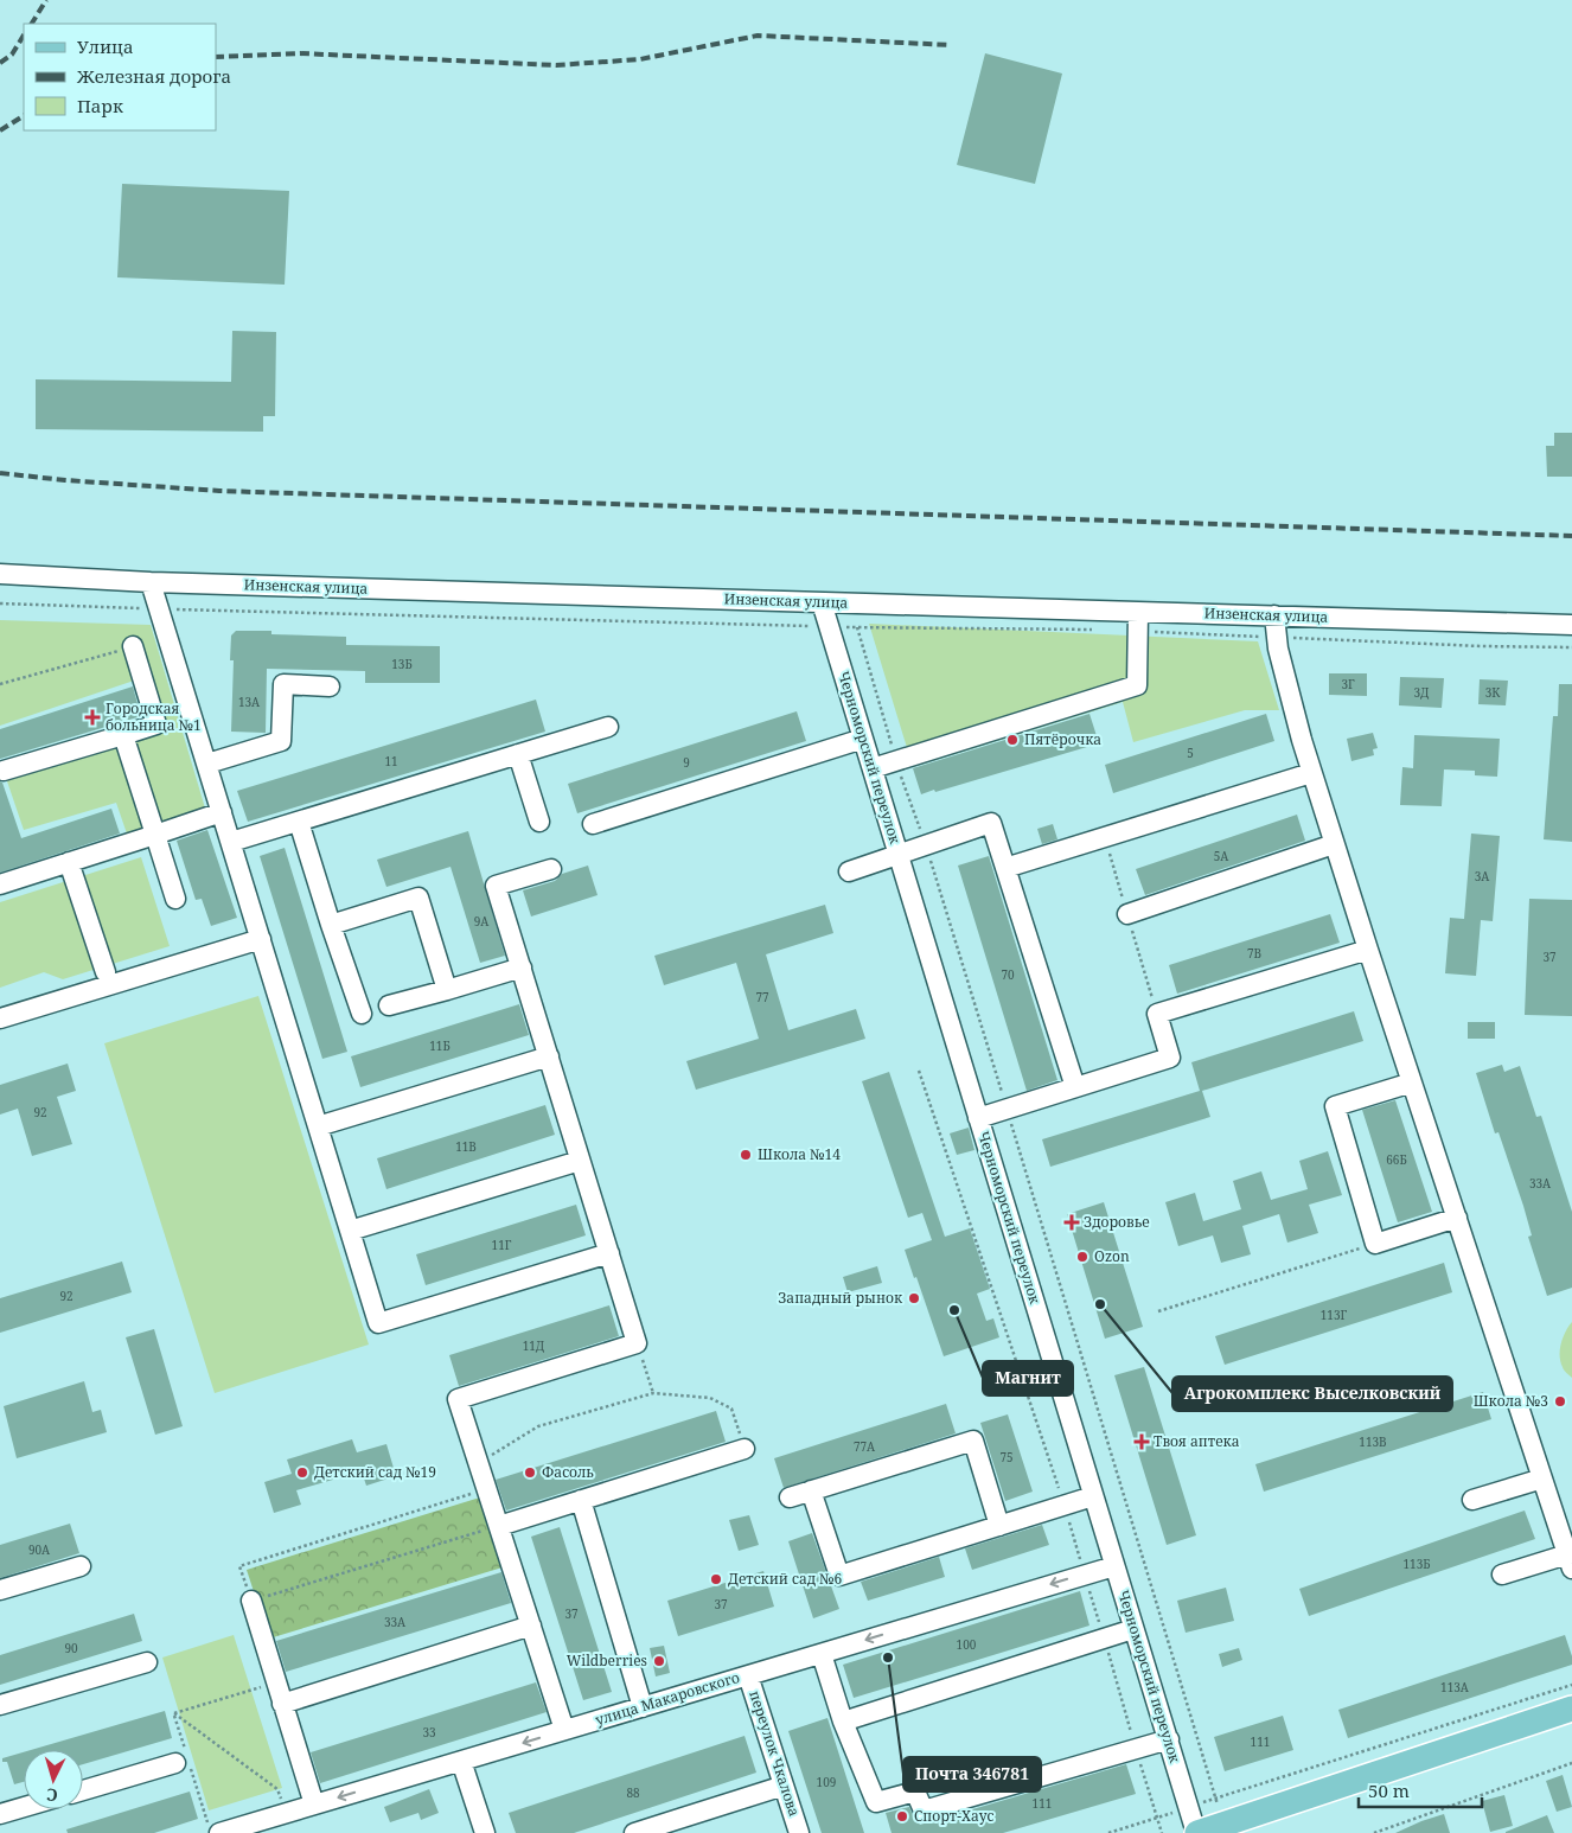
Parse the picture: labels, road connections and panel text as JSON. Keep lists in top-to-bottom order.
{
  "streets": {
    "street": [
      "Инзенская улица",
      "Черноморский переулок",
      "улица Макаровского",
      "переулок Чкалова"
    ]
  },
  "crossings": [
    ["Инзенская улица", "Черноморский переулок"],
    ["Черноморский переулок", "улица Макаровского"],
    ["улица Макаровского", "переулок Чкалова"]
  ],
  "places": {
    "health": ["Городская больница №1", "Здоровье", "Твоя аптека"],
    "other": [
      "Пятёрочка",
      "Школа №14",
      "Ozon",
      "Западный рынок",
      "Агрокомплекс Выселковский",
      "Магнит",
      "Школа №3",
      "Детский сад №19",
      "Фасоль",
      "Детский сад №6",
      "Почта 346781",
      "Wildberries",
      "Спорт-Хаус"
    ]
  },
  "house_numbers": [
    "13Б",
    "3Г",
    "3Д",
    "3К",
    "13А",
    "5",
    "11",
    "9",
    "5А",
    "3А",
    "9А",
    "7В",
    "37",
    "70",
    "77",
    "11Б",
    "92",
    "11В",
    "66Б",
    "33А",
    "11Г",
    "92",
    "113Г",
    "11Д",
    "113В",
    "77А",
    "75",
    "90А",
    "113Б",
    "37",
    "37",
    "33А",
    "100",
    "90",
    "113А",
    "33",
    "111",
    "109",
    "88",
    "111"
  ],
  "legend": ["Улица", "Железная дорога", "Парк"],
  "scale_bar": "50 m",
  "north": "bottom"
}
